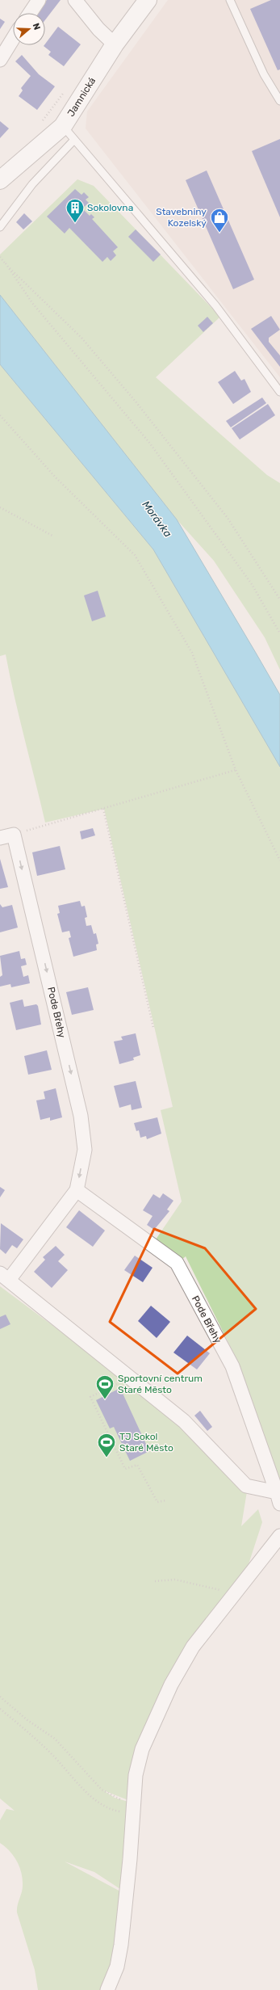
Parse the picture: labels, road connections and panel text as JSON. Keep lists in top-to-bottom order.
{
  "streets": {
    "main road": ["Jamnická"],
    "street": ["Pode Břehy"]
  },
  "water": ["Morávka"],
  "places": {
    "building": ["Sokolovna"],
    "shop": ["Stavebniny Kozelský"],
    "sports": ["Sportovní centrum Staré Město", "TJ Sokol Staré Město"]
  },
  "north": "right"
}
